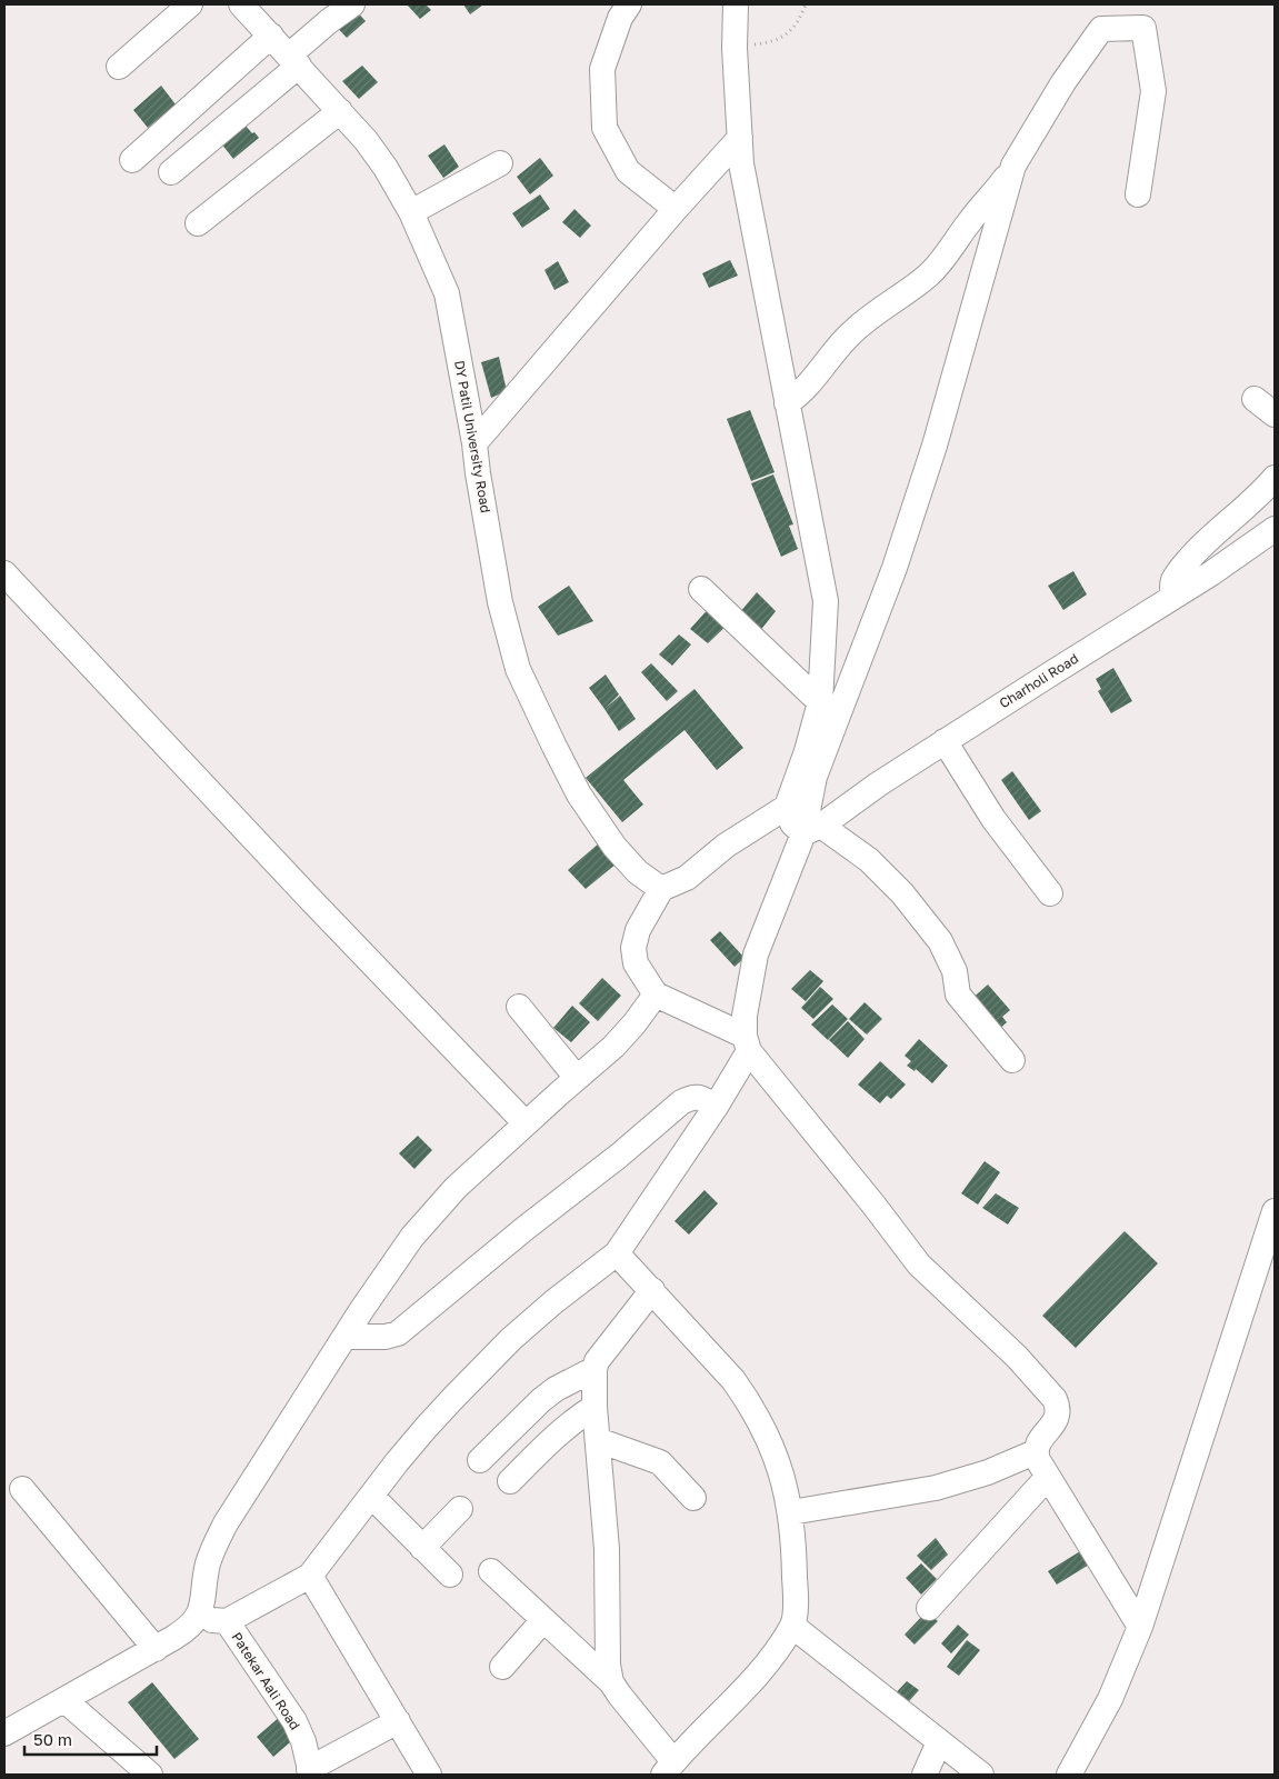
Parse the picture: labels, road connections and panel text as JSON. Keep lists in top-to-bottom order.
{
  "streets": {
    "street": ["DY Patil University Road", "Charholi Road", "Patekar Aali Road"]
  },
  "scale_bar": "50 m"
}
